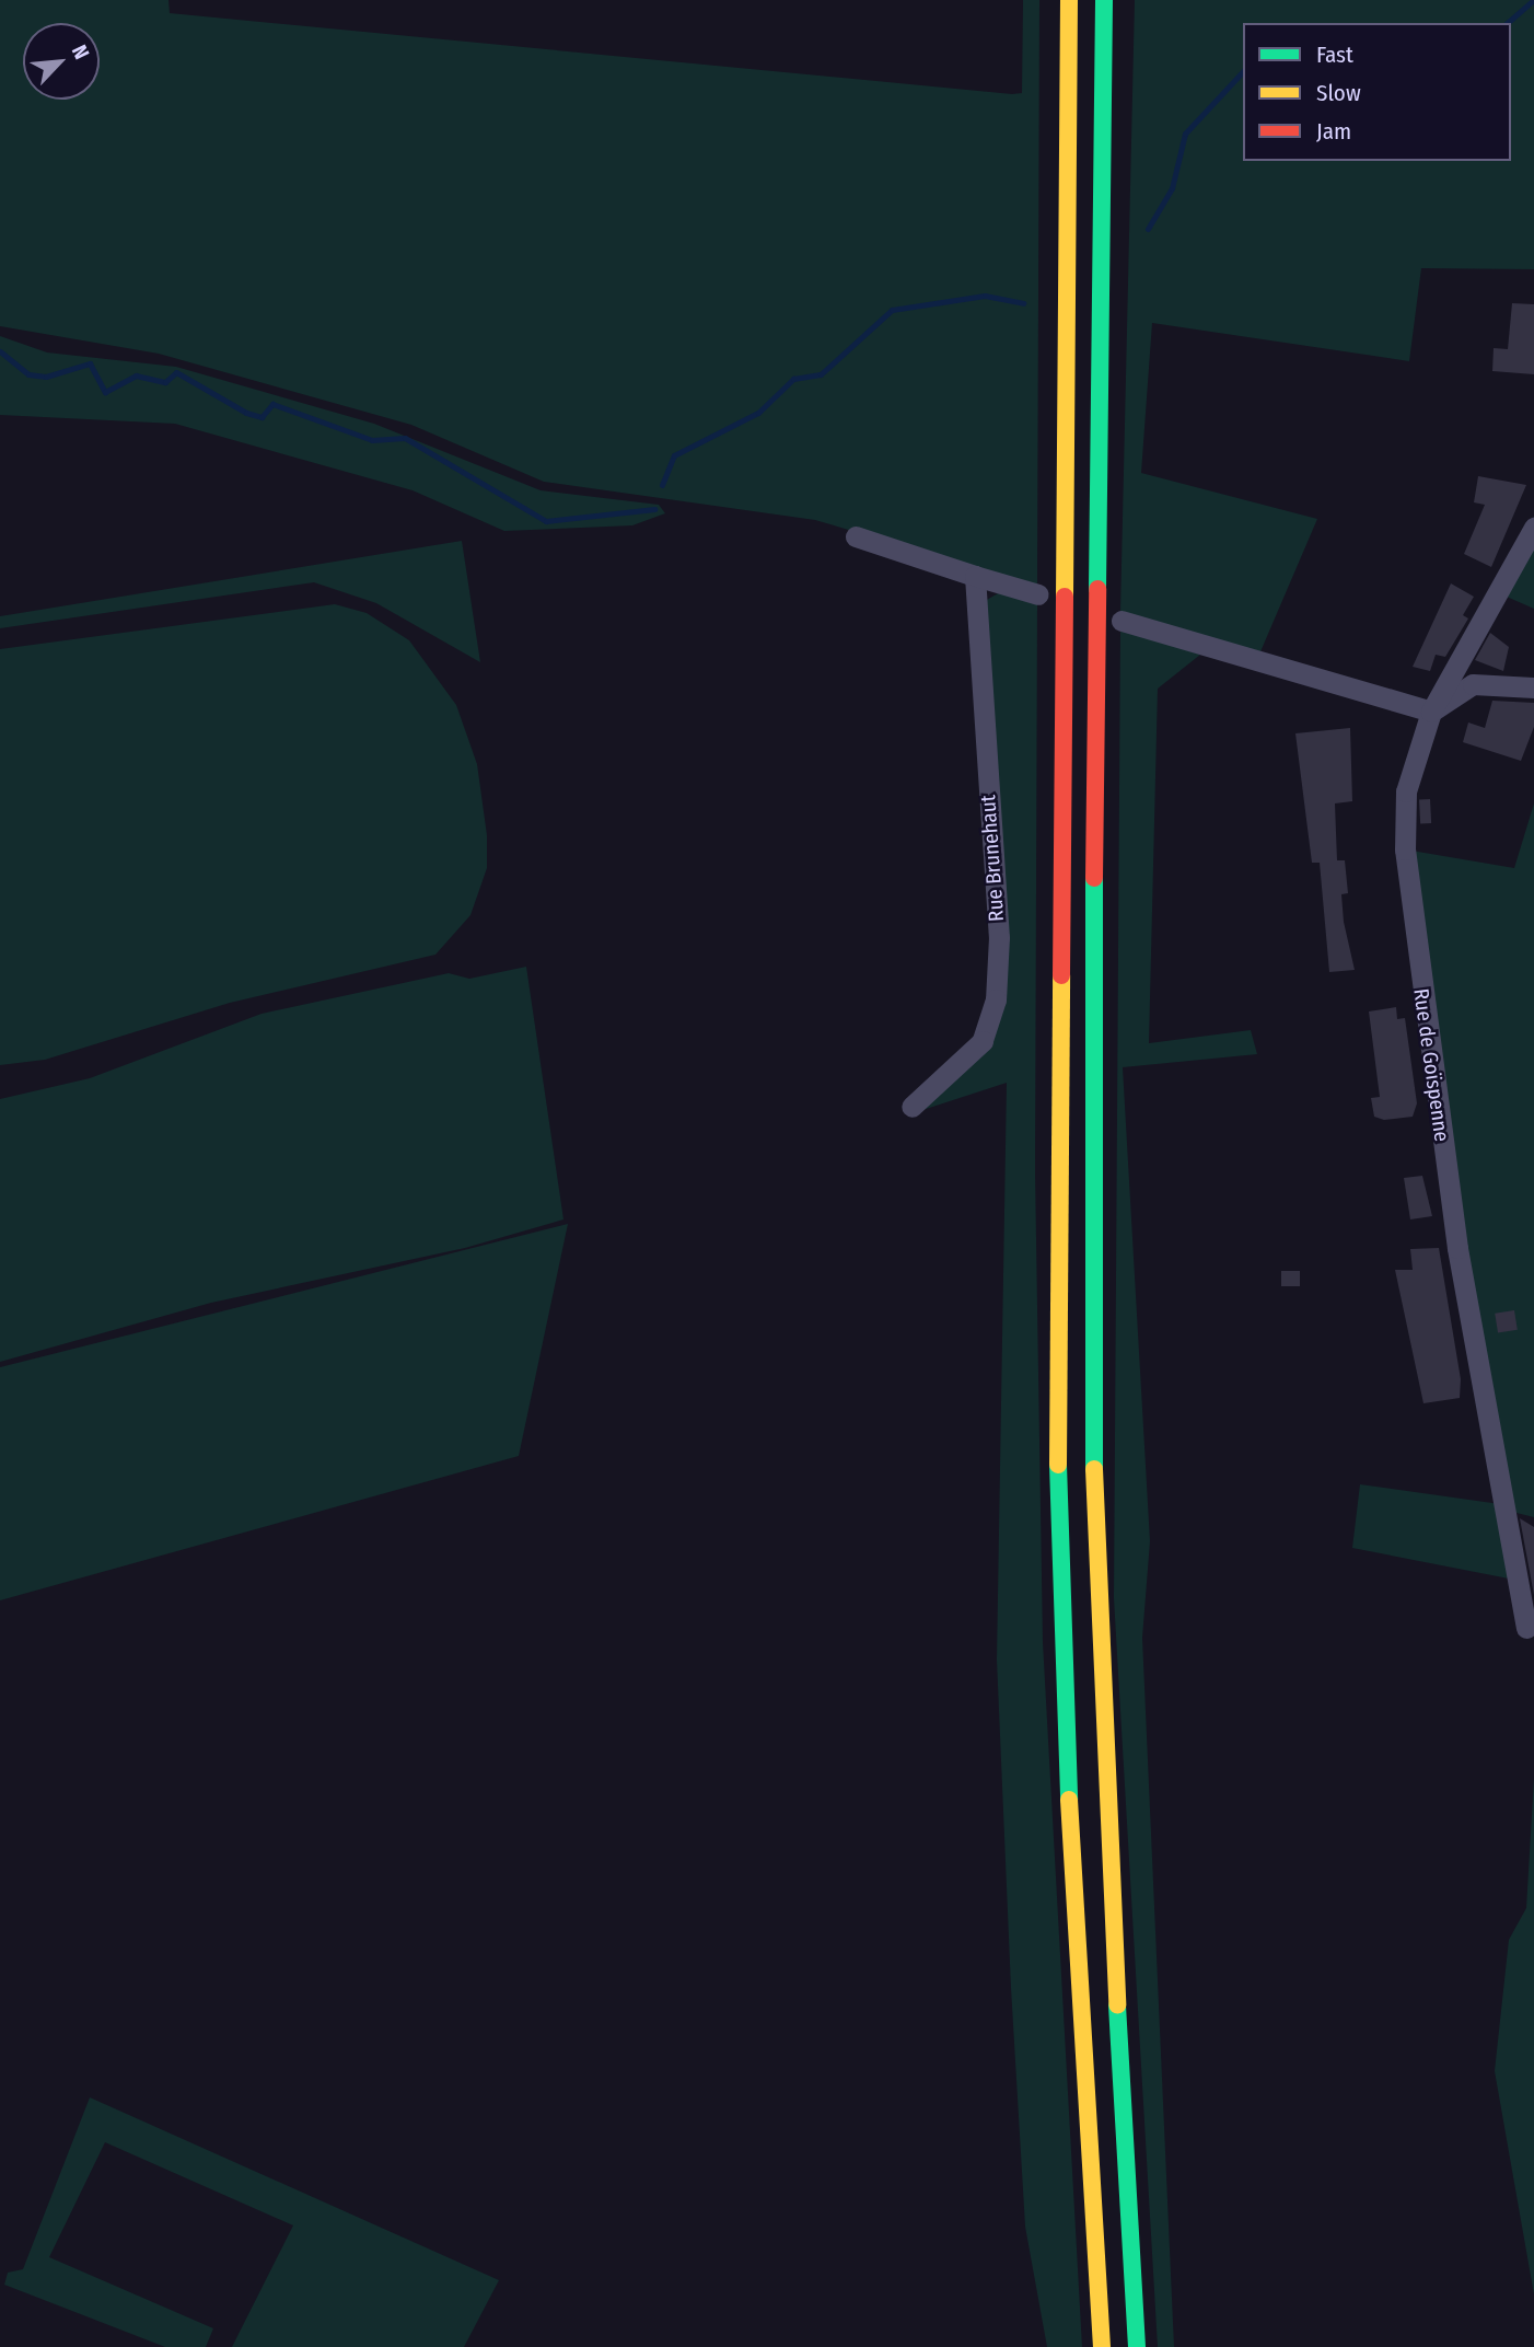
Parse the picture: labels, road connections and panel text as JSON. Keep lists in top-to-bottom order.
{
  "streets": {
    "street": ["Rue Brunehaut", "Rue de Goïspenne"]
  },
  "legend": ["Fast", "Slow", "Jam"],
  "north": "top right"
}
